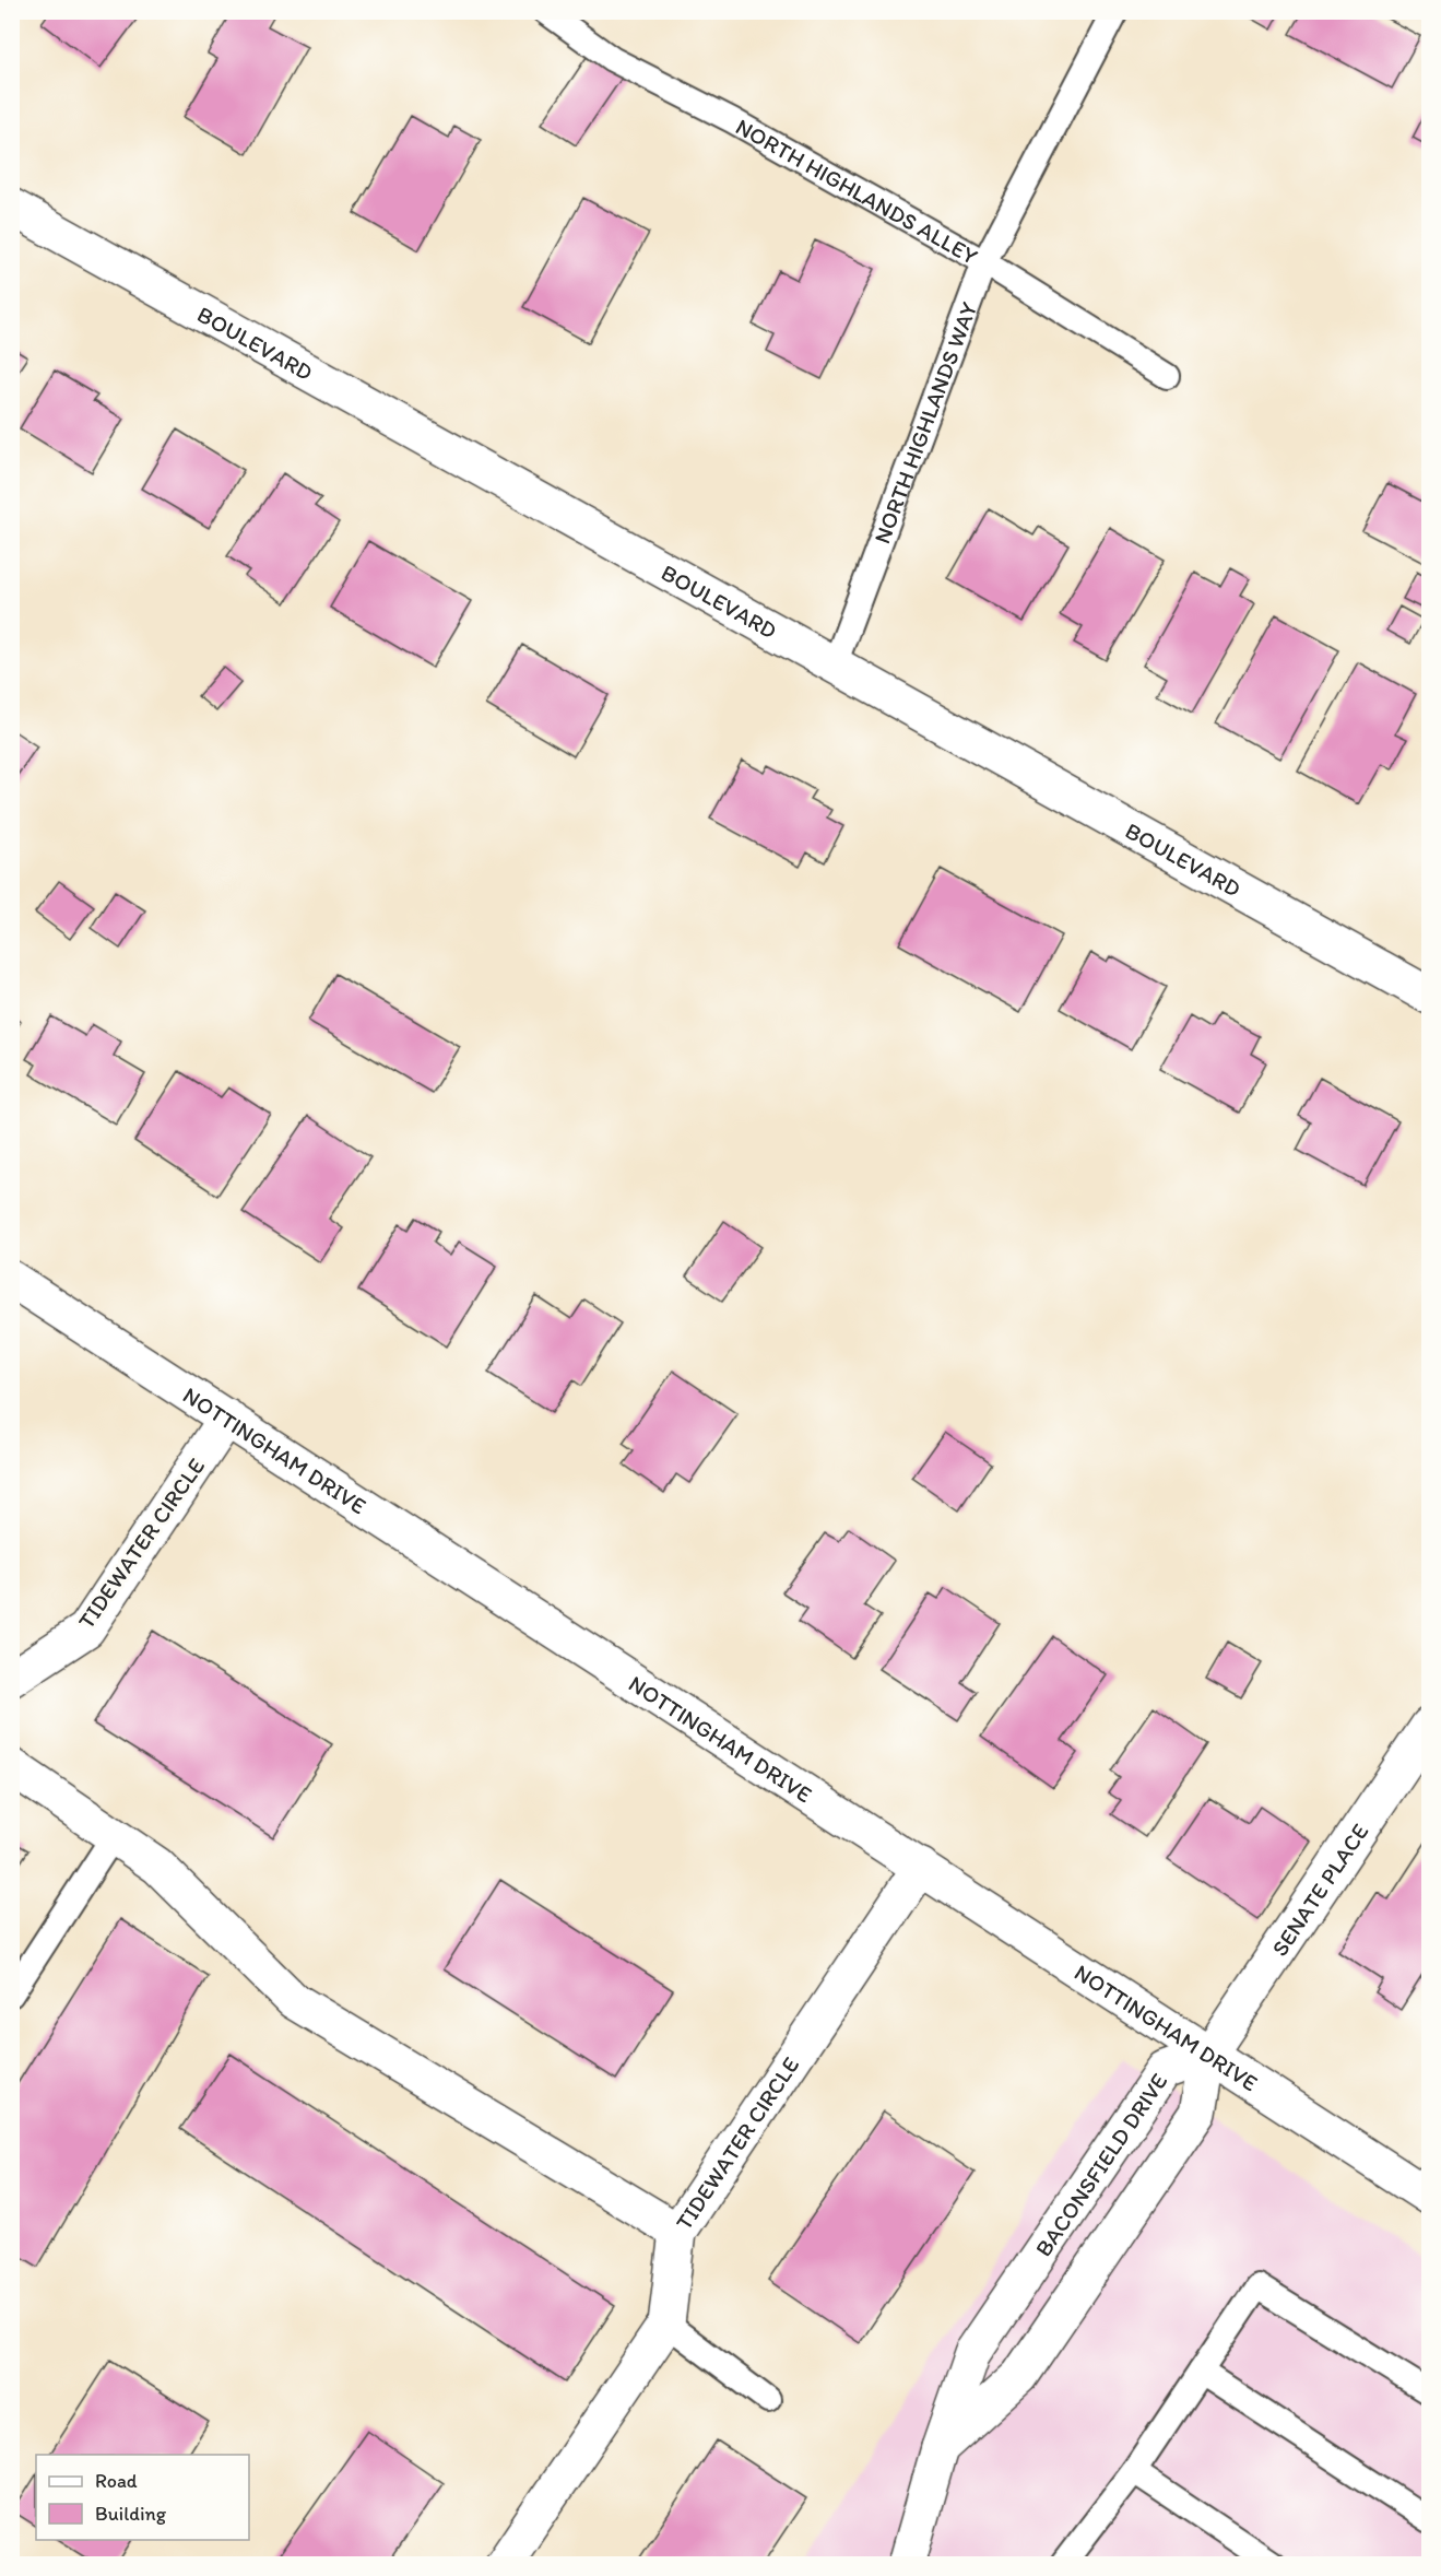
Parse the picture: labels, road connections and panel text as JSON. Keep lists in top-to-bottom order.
{
  "streets": {
    "street": [
      "BOULEVARD",
      "NOTTINGHAM DRIVE",
      "TIDEWATER CIRCLE",
      "SENATE PLACE",
      "BACONSFIELD DRIVE"
    ],
    "lane": ["NORTH HIGHLANDS ALLEY", "NORTH HIGHLANDS WAY"]
  },
  "crossings": [
    ["NORTH HIGHLANDS ALLEY", "NORTH HIGHLANDS WAY"],
    ["BOULEVARD", "NORTH HIGHLANDS WAY"],
    ["NOTTINGHAM DRIVE", "TIDEWATER CIRCLE"],
    ["NOTTINGHAM DRIVE", "SENATE PLACE"],
    ["NOTTINGHAM DRIVE", "BACONSFIELD DRIVE"],
    ["SENATE PLACE", "BACONSFIELD DRIVE"]
  ],
  "legend": ["Road", "Building"]
}
